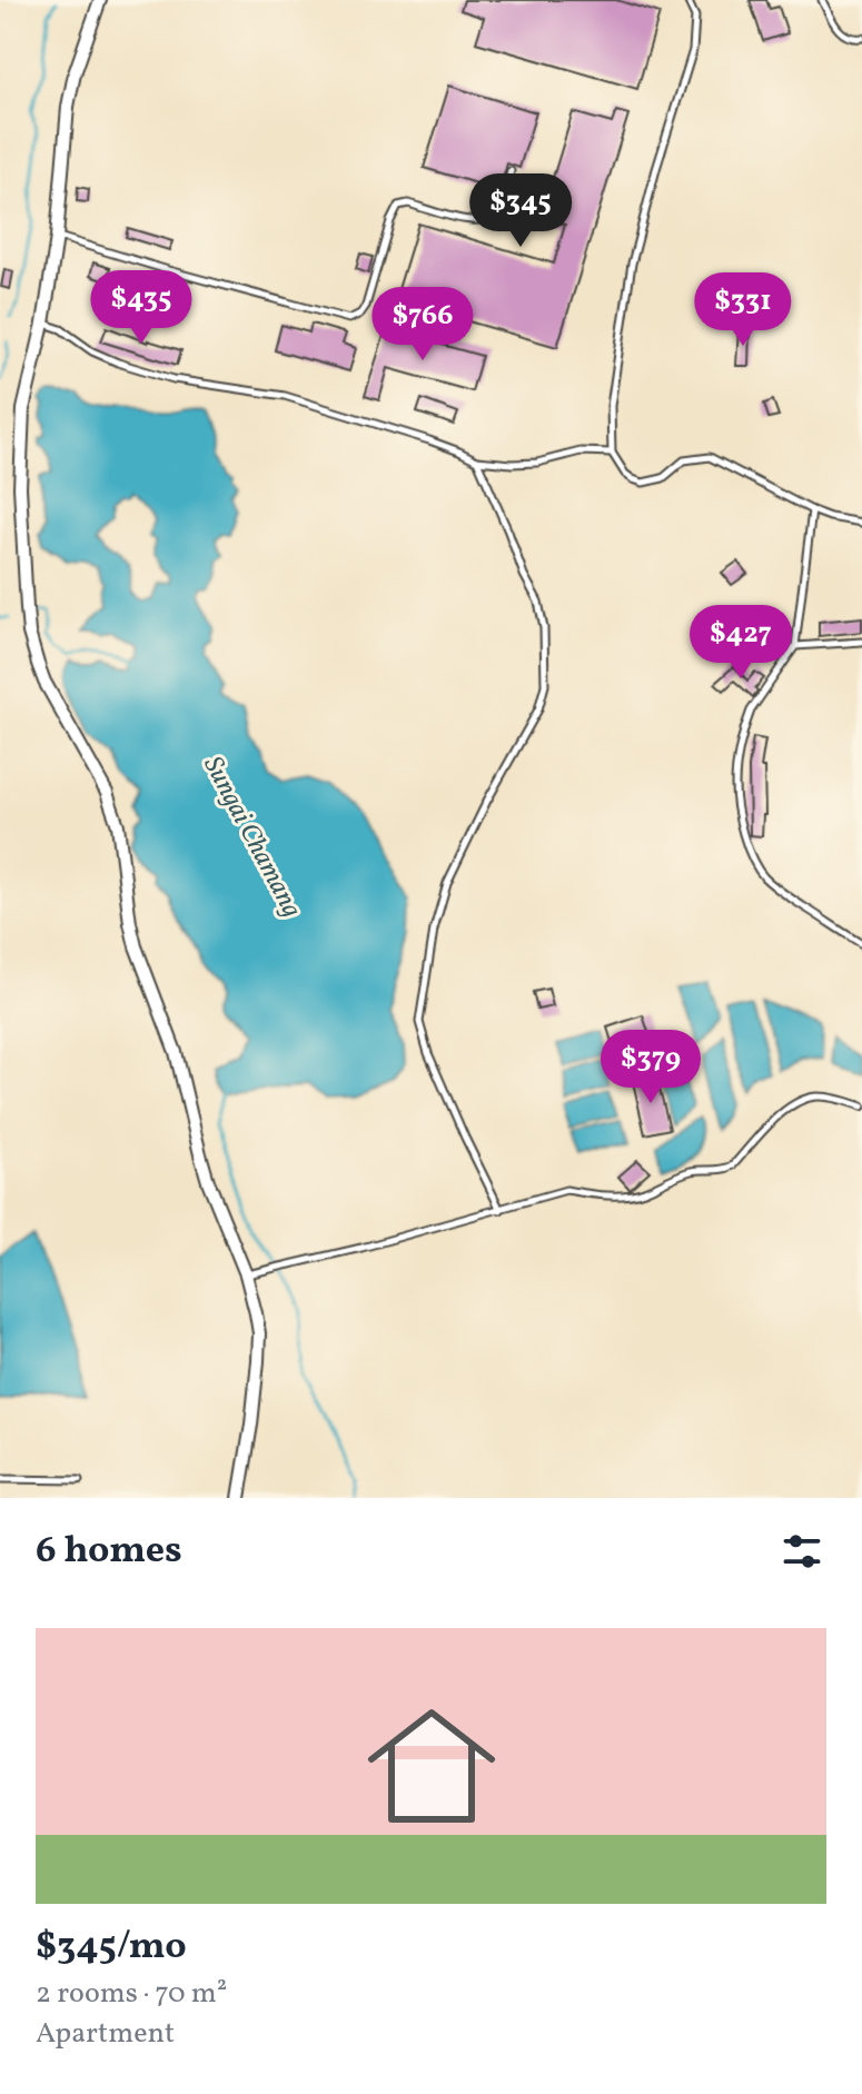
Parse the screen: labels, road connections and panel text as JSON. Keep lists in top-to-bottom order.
{
  "water": ["Sungai Chamang"],
  "page": {
    "price": [
      "$345",
      "$435",
      "$331",
      "$766",
      "$427",
      "$379"
    ],
    "heading": "6 homes",
    "list": [
      {
        "name": "$345/mo",
        "note": "2 rooms · 70 m² · Apartment"
      }
    ]
  }
}
